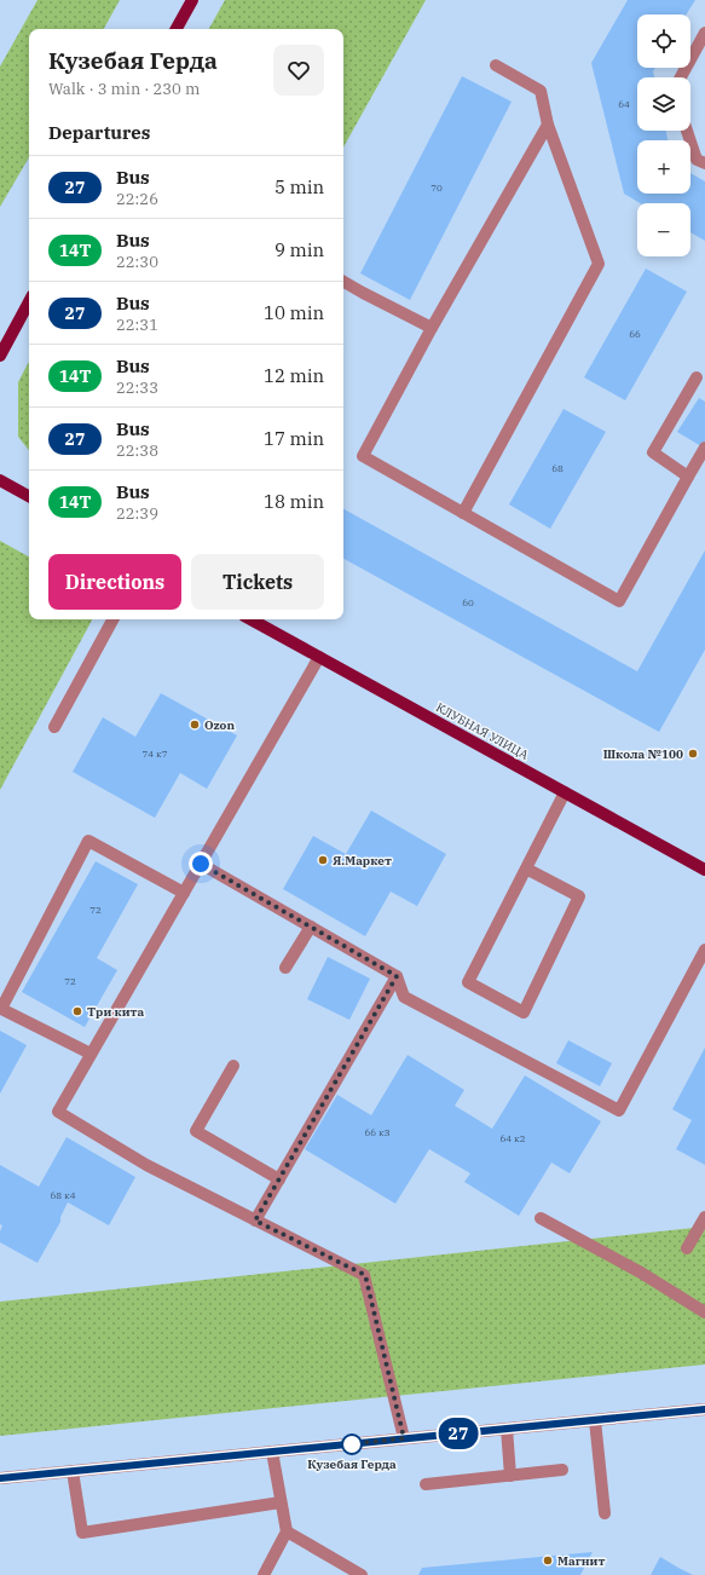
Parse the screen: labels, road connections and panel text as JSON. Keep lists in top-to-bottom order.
{
  "streets": {
    "main road": ["КЛУБНАЯ УЛИЦА"]
  },
  "places": [
    "Ozon",
    "Школа №100",
    "Я.Маркет",
    "Три кита",
    "Кузебая Герда",
    "Магнит"
  ],
  "lines": ["bus line 27"],
  "house_numbers": [
    "64",
    "70",
    "66",
    "68",
    "60",
    "74 к7",
    "72",
    "72",
    "66 к3",
    "64 к2",
    "68 к4"
  ],
  "page": {
    "on_map": "27",
    "map_buttons": ["+", "−"],
    "heading": [
      ["Кузебая Герда", "Walk · 3 min · 230 m"],
      "Departures"
    ],
    "list": [
      {
        "mark": "27",
        "name": "Bus",
        "note": "22:26",
        "value": "5 min"
      },
      {
        "mark": "14Т",
        "name": "Bus",
        "note": "22:30",
        "value": "9 min"
      },
      {
        "mark": "27",
        "name": "Bus",
        "note": "22:31",
        "value": "10 min"
      },
      {
        "mark": "14Т",
        "name": "Bus",
        "note": "22:33",
        "value": "12 min"
      },
      {
        "mark": "27",
        "name": "Bus",
        "note": "22:38",
        "value": "17 min"
      },
      {
        "mark": "14Т",
        "name": "Bus",
        "note": "22:39",
        "value": "18 min"
      }
    ],
    "buttons": ["Directions", "Tickets"]
  }
}
